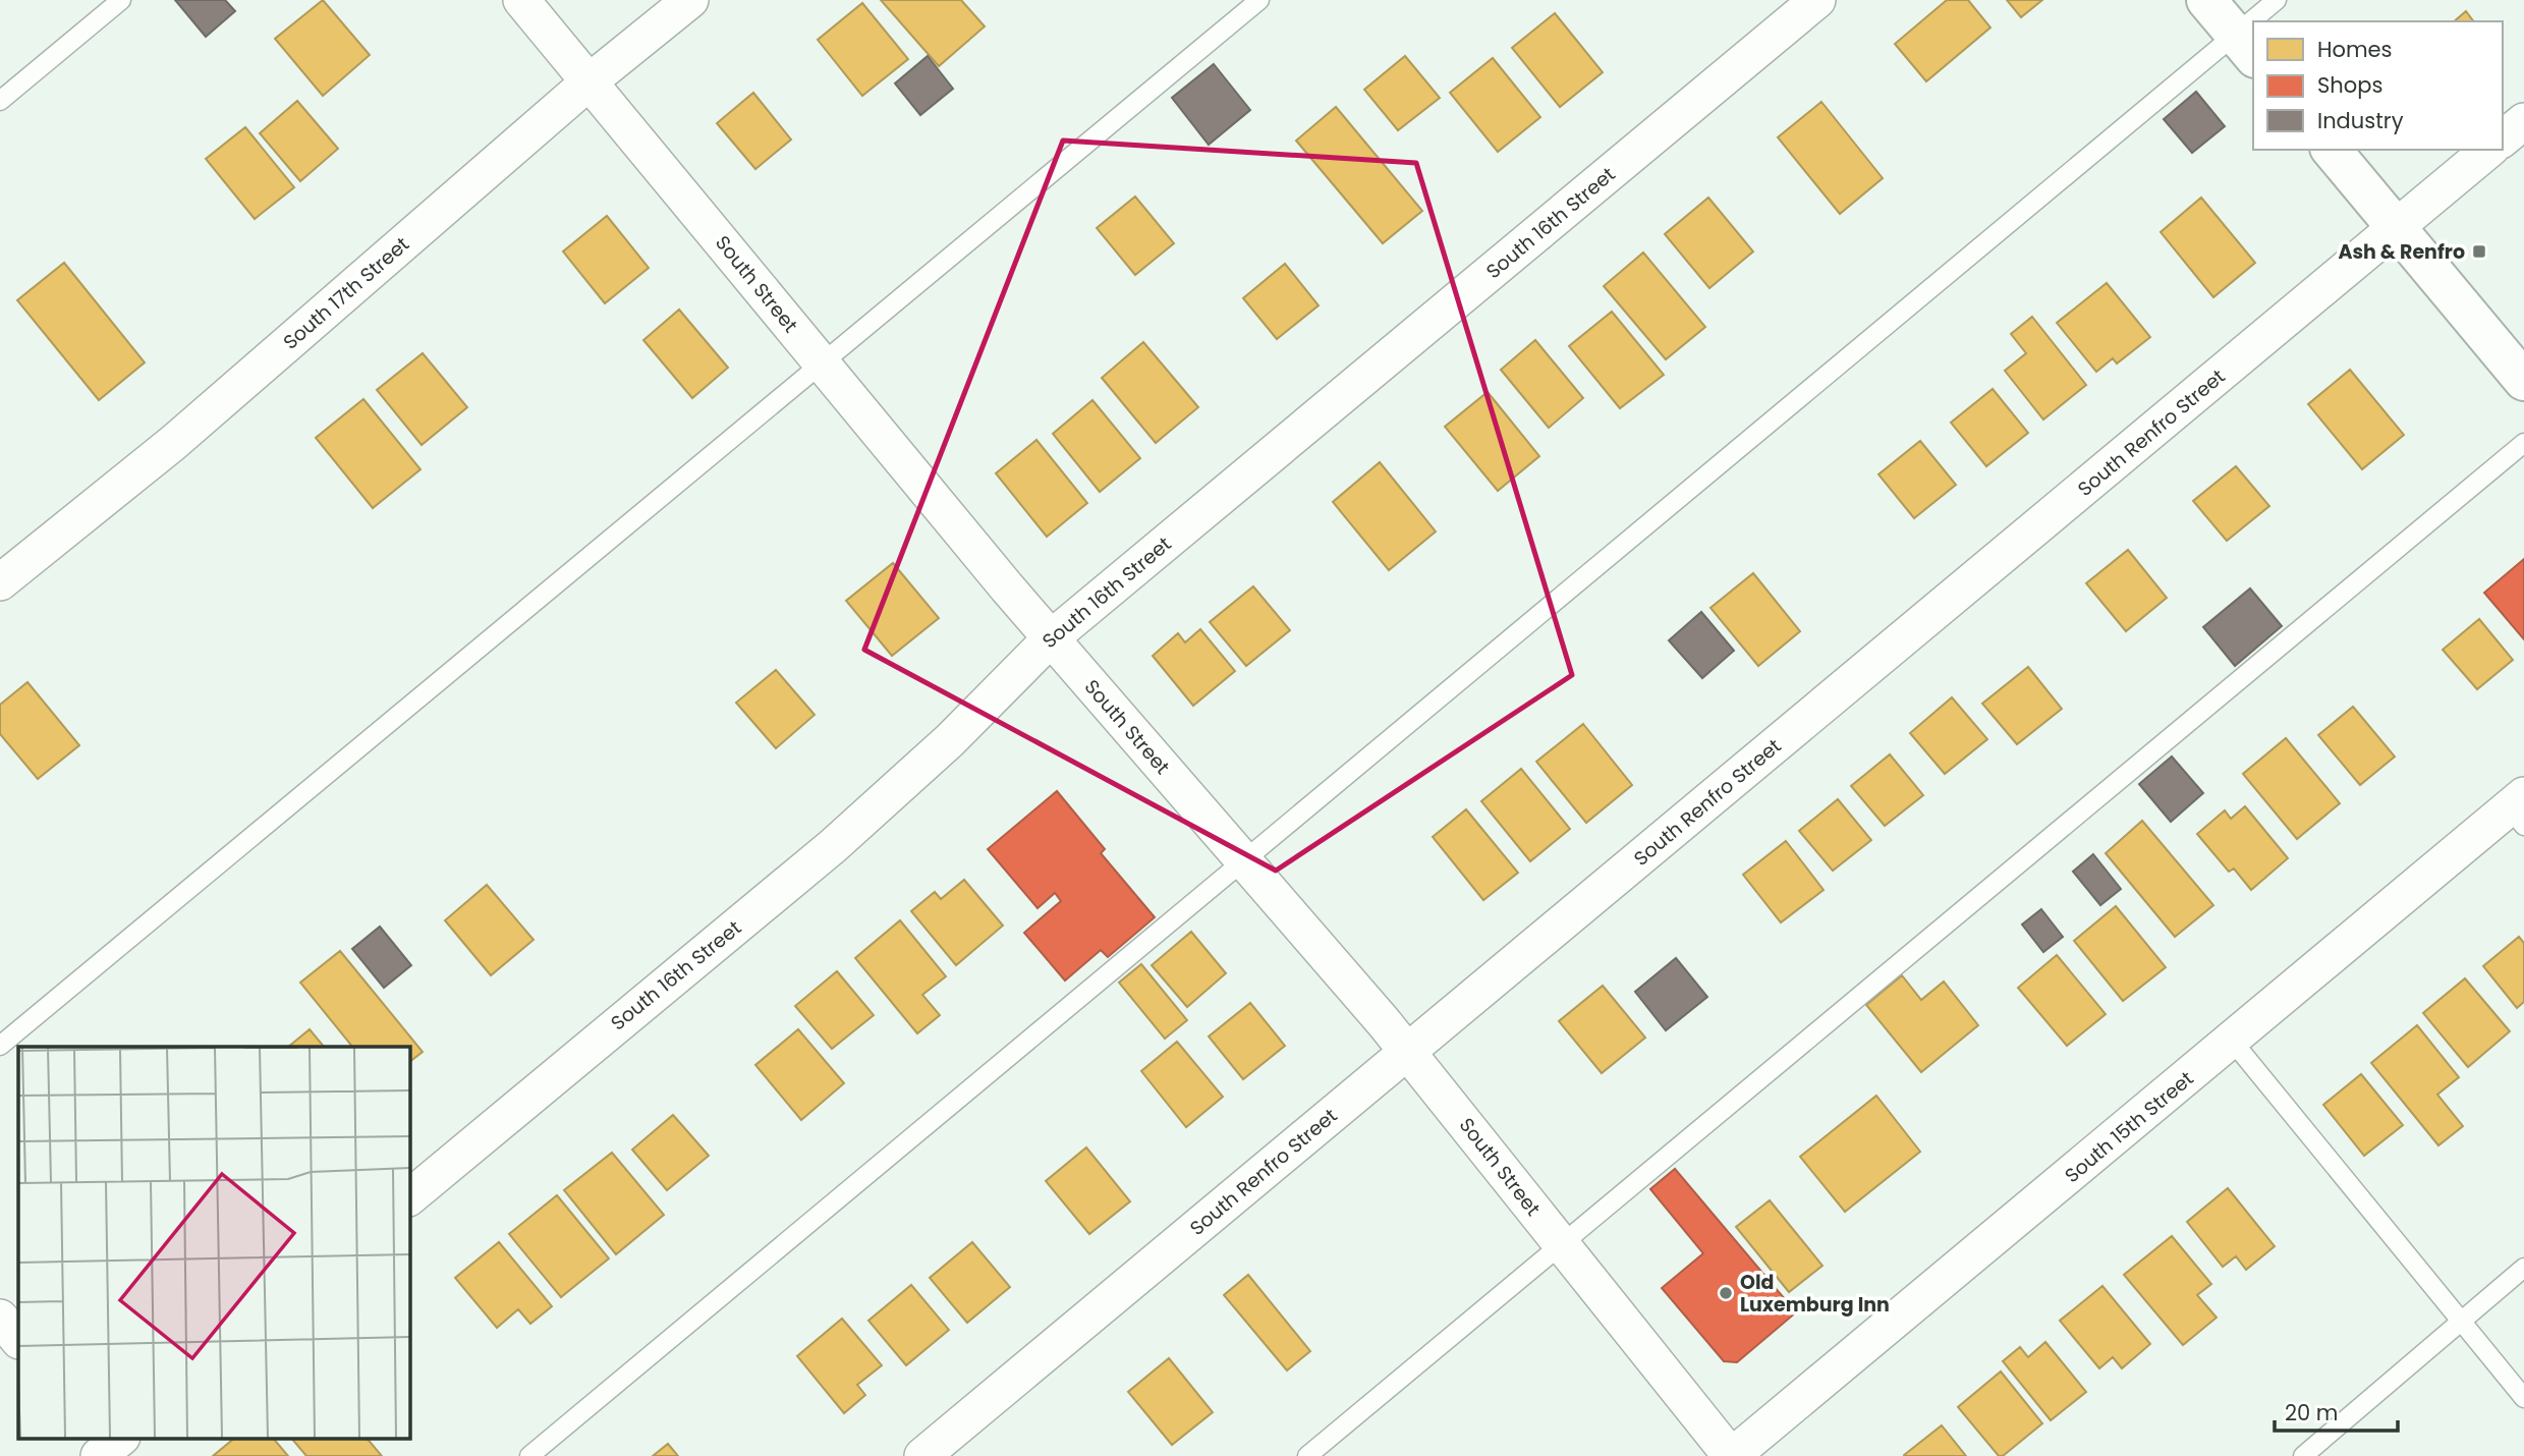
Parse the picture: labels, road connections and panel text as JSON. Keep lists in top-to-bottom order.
{
  "streets": {
    "street": [
      "South 16th Street",
      "South Street",
      "South 17th Street",
      "South Renfro Street",
      "South 15th Street"
    ]
  },
  "crossings": [
    ["South 16th Street", "South Street"],
    ["South Street", "South 17th Street"],
    ["South Street", "South Renfro Street"],
    ["South Street", "South 15th Street"]
  ],
  "places": {
    "transit": ["Ash & Renfro"],
    "other": ["Old Luxemburg Inn"]
  },
  "legend": ["Homes", "Shops", "Industry"],
  "scale_bar": "20 m"
}
